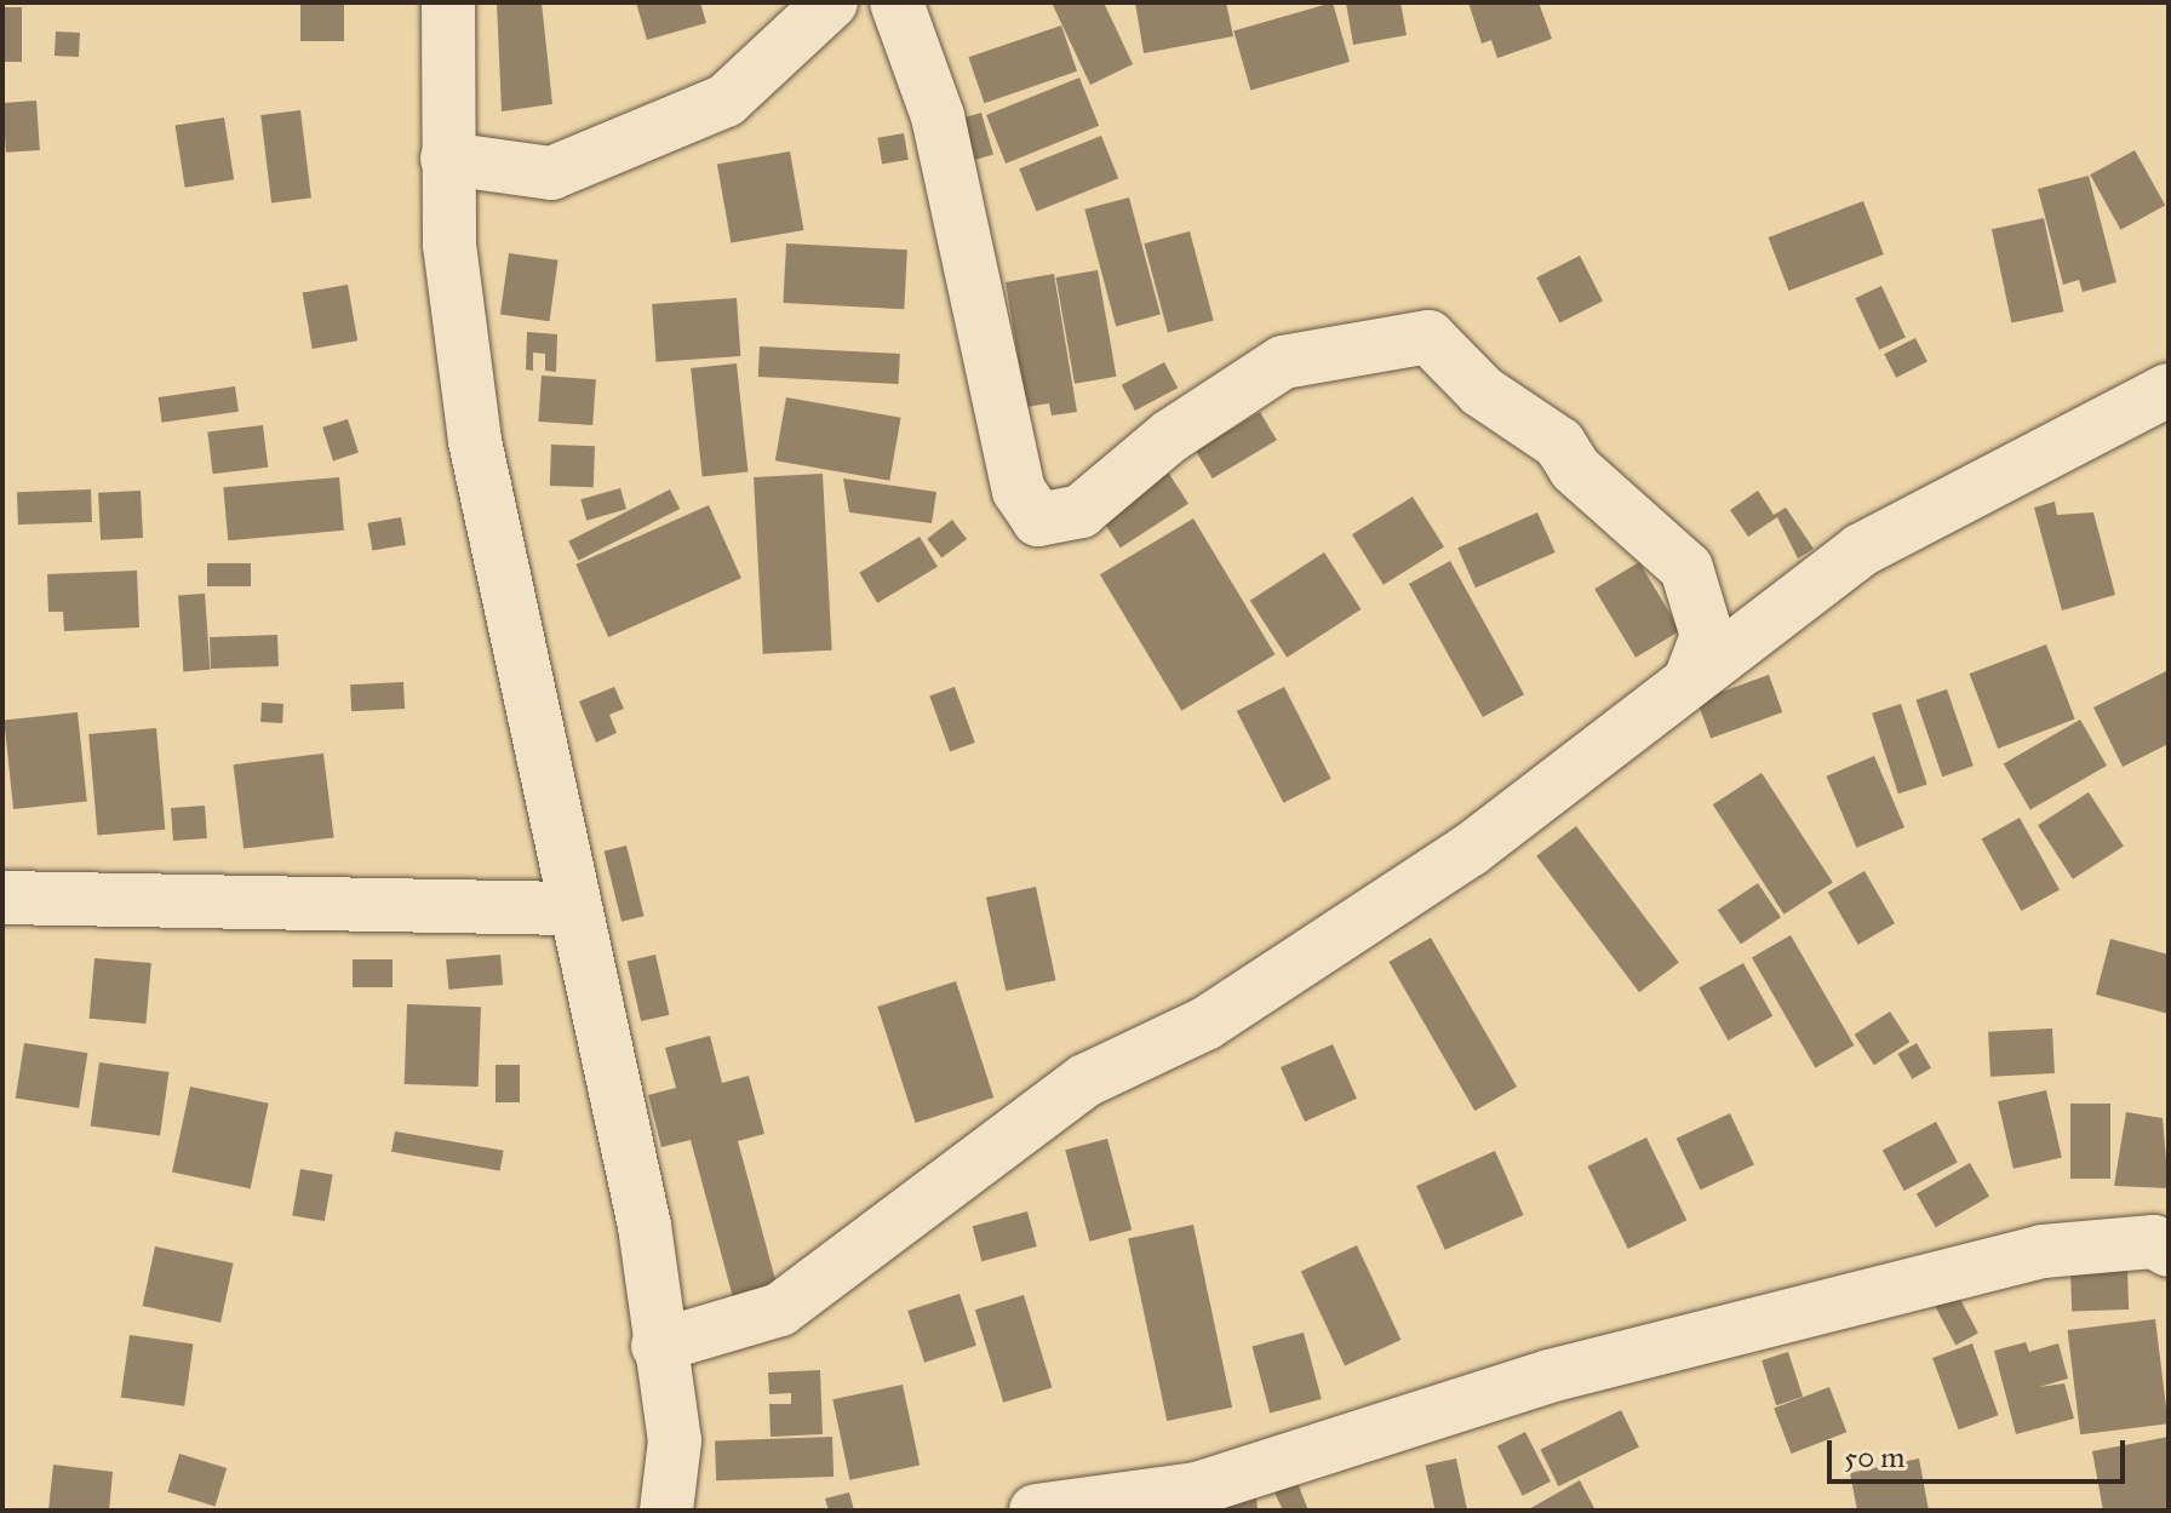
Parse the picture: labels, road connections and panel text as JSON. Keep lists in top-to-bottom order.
{
  "scale_bar": "50 m"
}
